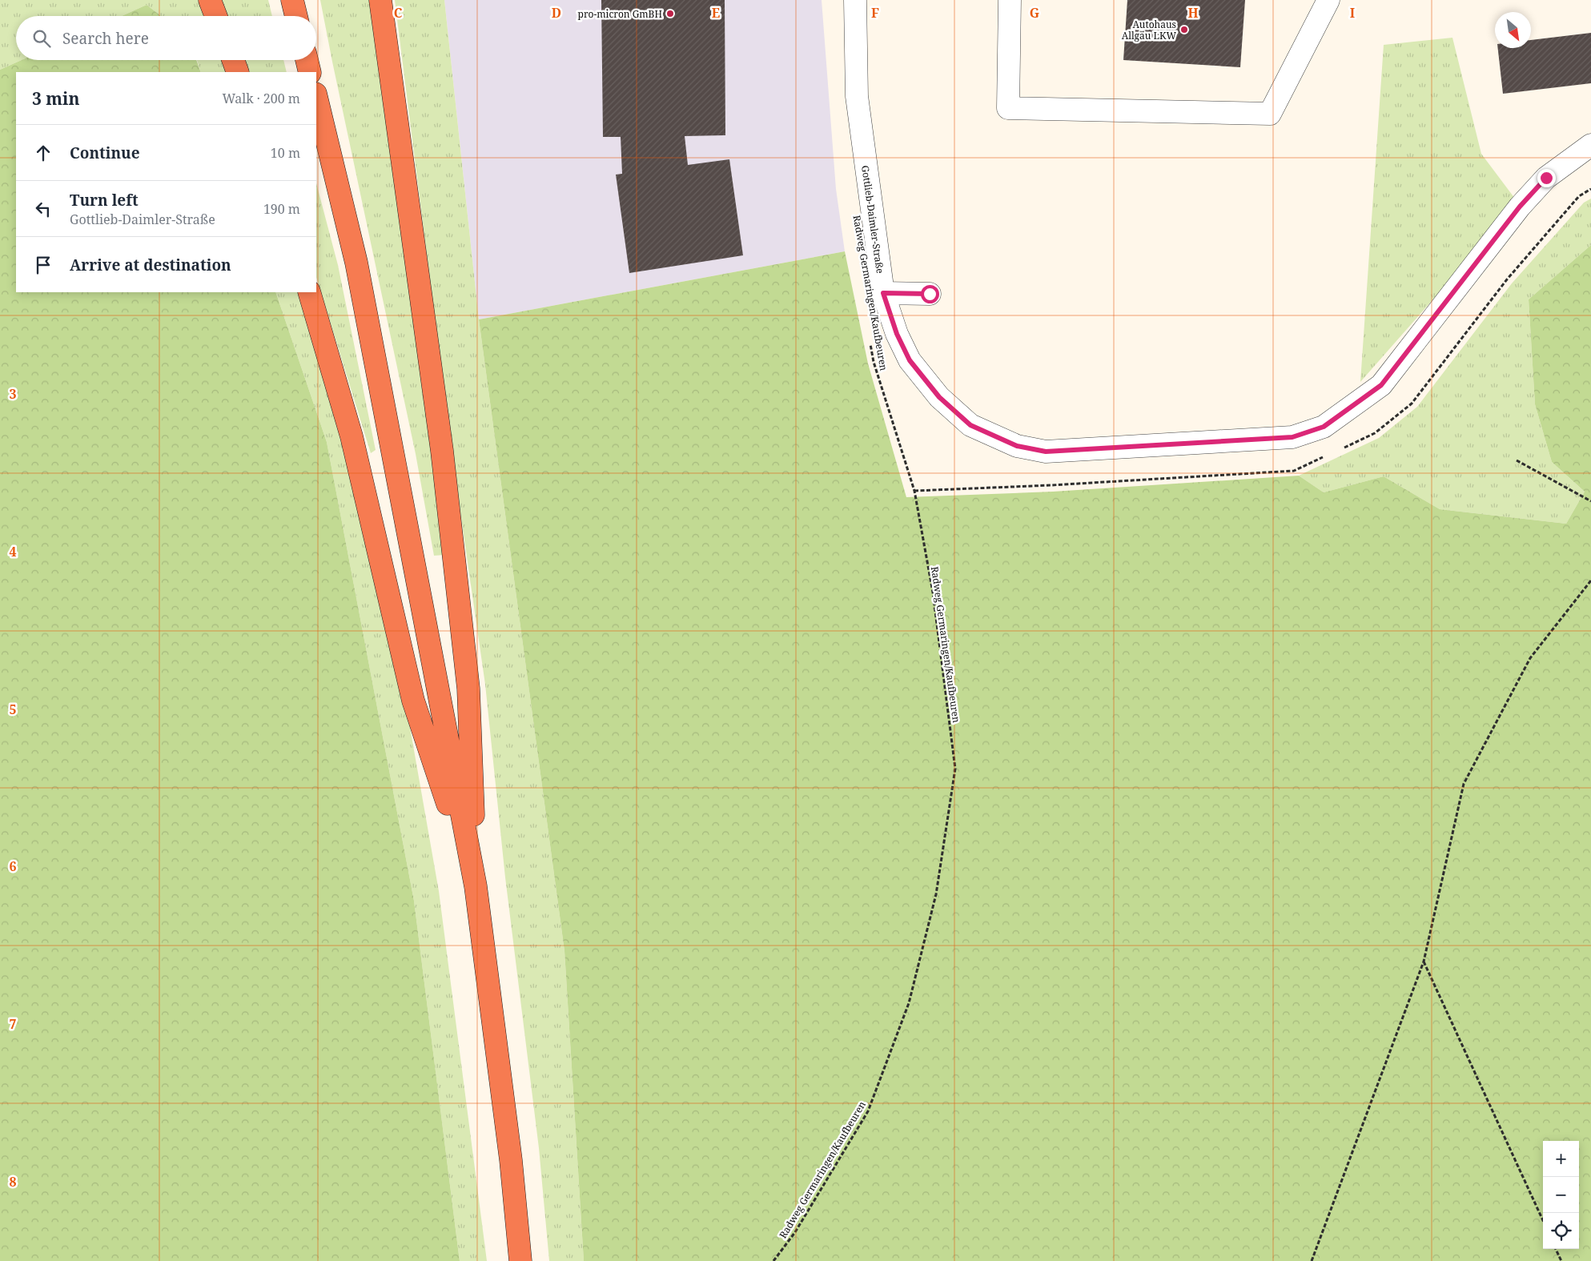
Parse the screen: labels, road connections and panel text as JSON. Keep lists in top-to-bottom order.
{
  "streets": {
    "street": ["Gottlieb-Daimler-Straße"],
    "path": ["Radweg Germaringen/Kaufbeuren"]
  },
  "places": ["pro-micron GmBH", "Autohaus Allgäu LKW"],
  "north": "bottom right",
  "page": {
    "search": "Search here",
    "heading": ["3 min", "Walk · 200 m"],
    "list": [
      ["Continue", "10 m"],
      ["Turn left", "Gottlieb-Daimler-Straße", "190 m"],
      "Arrive at destination"
    ],
    "map_buttons": ["+", "−"]
  },
  "grid": {
    "columns": [
      "C",
      "D",
      "E",
      "F",
      "G",
      "H",
      "I"
    ],
    "rows": [
      "3",
      "4",
      "5",
      "6",
      "7",
      "8"
    ]
  }
}
